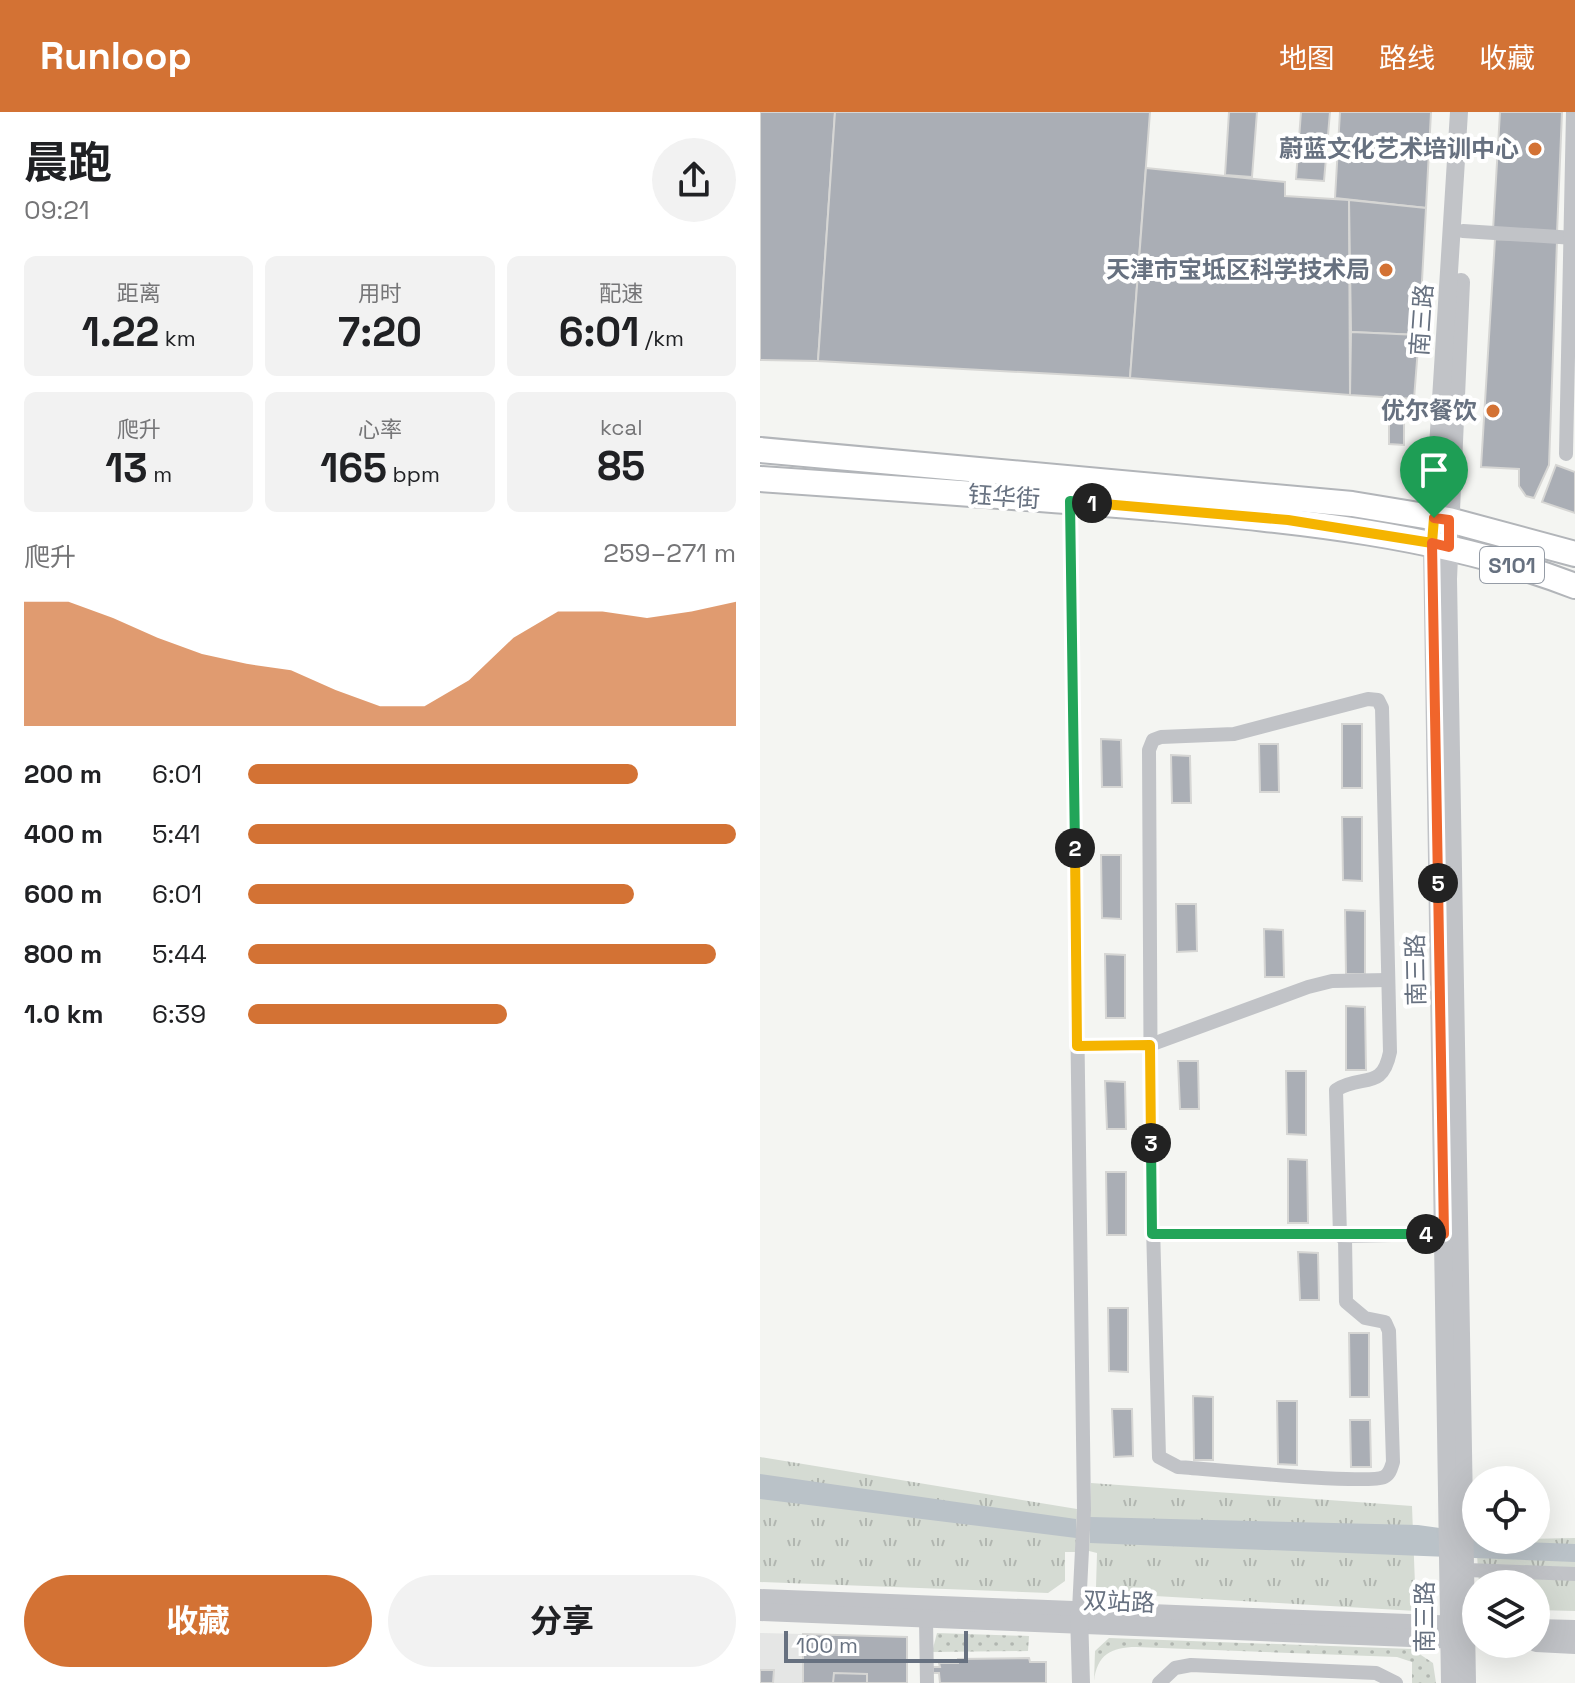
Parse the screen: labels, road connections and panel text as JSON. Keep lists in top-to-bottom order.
{
  "streets": {
    "main road": ["钰华街", "S101"],
    "street": ["南三路", "双站路"]
  },
  "crossings": [
    ["南三路", "钰华街"]
  ],
  "places": ["蔚蓝文化艺术培训中心", "天津市宝坻区科学技术局", "优尔餐饮"],
  "scale_bar": "100 m",
  "page": {
    "header": "Runloop",
    "nav": ["地图", "路线", "收藏"],
    "heading": ["晨跑", "09:21"],
    "stats": [
      ["距离", "1.22 km"],
      ["用时", "7:20"],
      ["配速", "6:01 /km"],
      ["爬升", "13 m"],
      ["心率", "165 bpm"],
      ["kcal", "85"]
    ],
    "pins": [
      "1",
      "2",
      "5",
      "3",
      "4"
    ],
    "chart": ["爬升", "259–271 m"],
    "list": [
      {
        "name": "200 m",
        "note": "6:01"
      },
      {
        "name": "400 m",
        "note": "5:41"
      },
      {
        "name": "600 m",
        "note": "6:01"
      },
      {
        "name": "800 m",
        "note": "5:44"
      },
      {
        "name": "1.0 km",
        "note": "6:39"
      }
    ],
    "buttons": ["收藏", "分享"],
    "scale": "100 m"
  }
}
